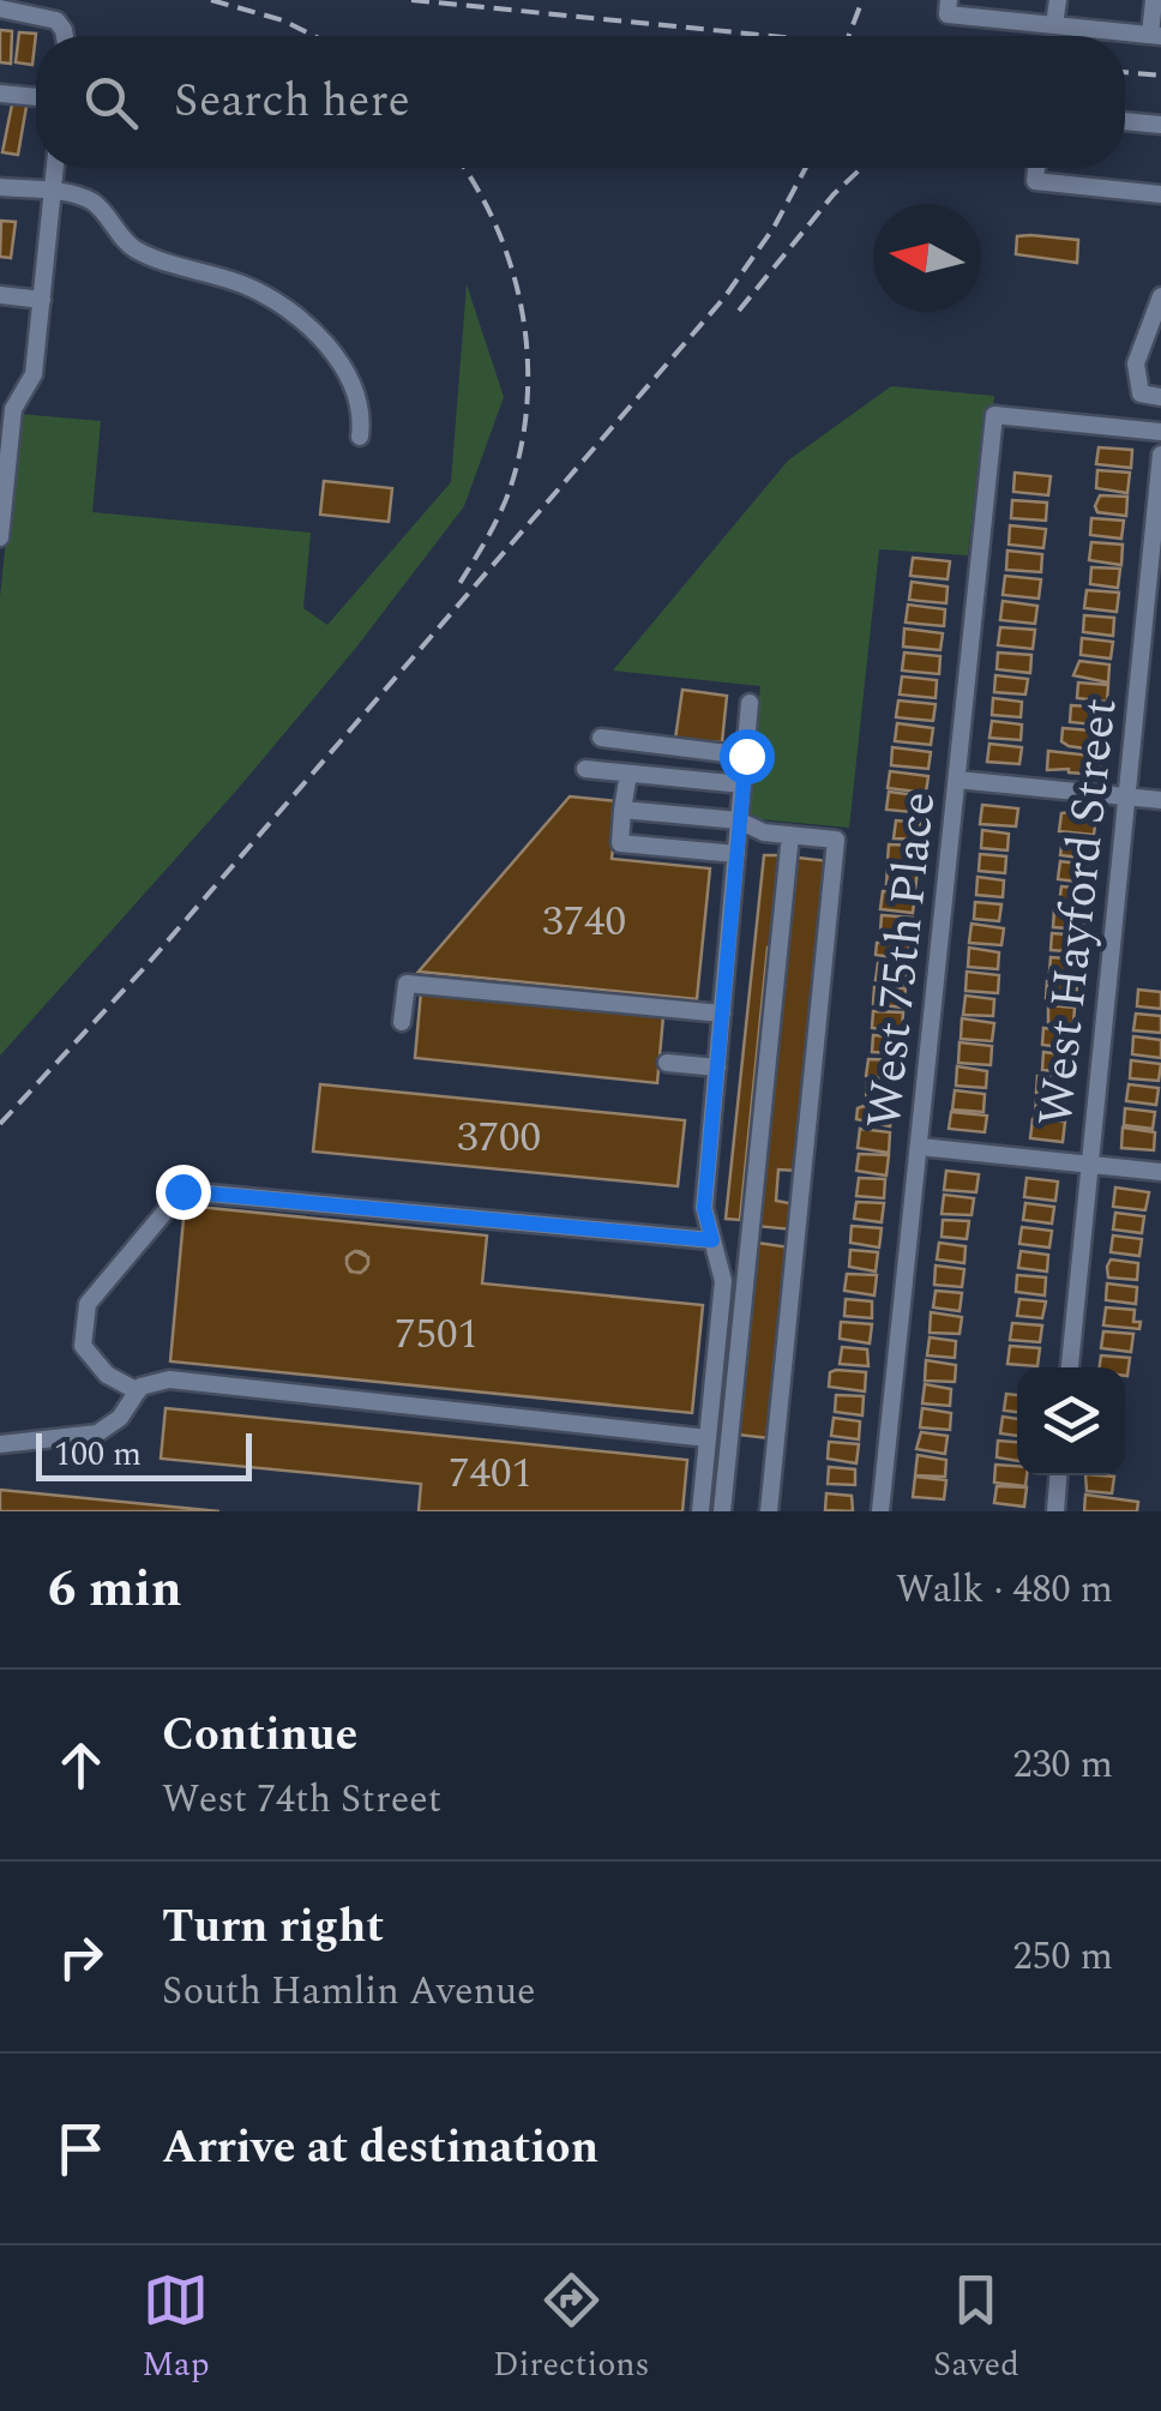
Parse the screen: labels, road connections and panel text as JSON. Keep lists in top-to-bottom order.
{
  "streets": {
    "street": ["West Hayford Street", "West 75th Place"]
  },
  "house_numbers": [
    "3740",
    "3700",
    "7501",
    "7401"
  ],
  "scale_bar": "100 m",
  "north": "left",
  "page": {
    "search": "Search here",
    "scale": "100 m",
    "heading": ["6 min", "Walk · 480 m"],
    "list": [
      ["Continue", "West 74th Street", "230 m"],
      ["Turn right", "South Hamlin Avenue", "250 m"],
      "Arrive at destination"
    ],
    "nav": ["Map", "Directions", "Saved"]
  }
}
